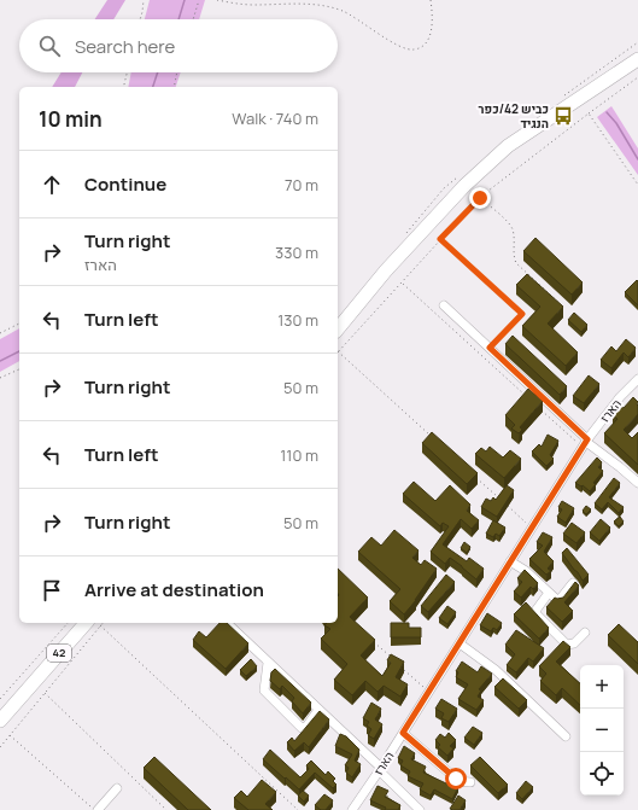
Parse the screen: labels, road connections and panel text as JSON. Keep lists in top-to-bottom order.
{
  "streets": {
    "highway": ["42"],
    "street": ["הארז"]
  },
  "places": {
    "bus stop": ["כביש 42/כפר הנגיד"]
  },
  "page": {
    "search": "Search here",
    "heading": ["10 min", "Walk · 740 m"],
    "list": [
      ["Continue", "70 m"],
      ["Turn right", "הארז", "330 m"],
      ["Turn left", "130 m"],
      ["Turn right", "50 m"],
      ["Turn left", "110 m"],
      ["Turn right", "50 m"],
      "Arrive at destination"
    ],
    "map_buttons": ["+", "−"]
  }
}
